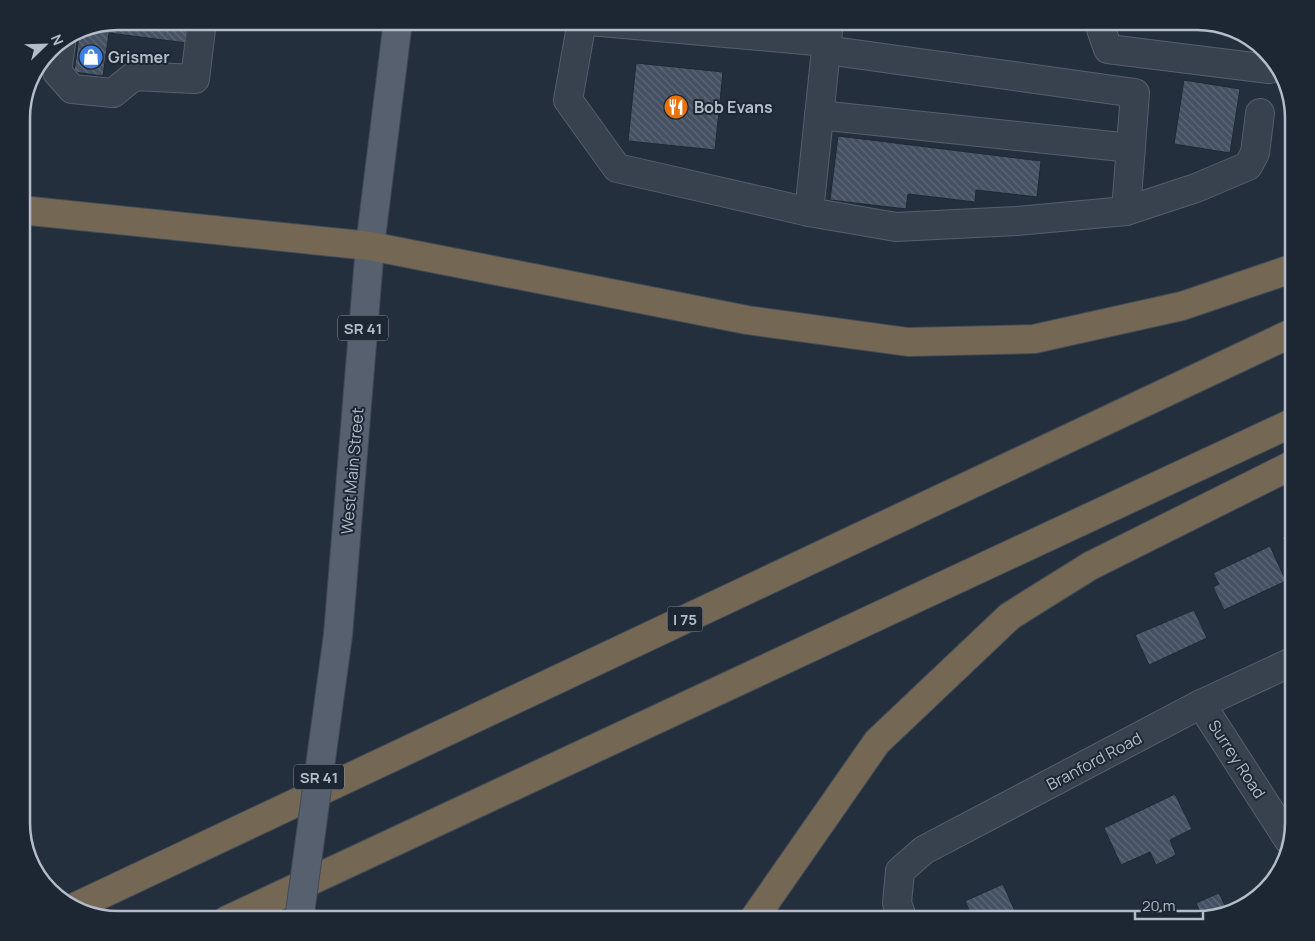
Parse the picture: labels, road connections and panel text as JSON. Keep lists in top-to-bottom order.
{
  "streets": {
    "highway": ["I 75"],
    "main road": ["SR 41", "West Main Street"],
    "street": ["Surrey Road", "Branford Road"]
  },
  "crossings": [
    ["Surrey Road", "Branford Road"]
  ],
  "places": {
    "shop": ["Grismer"],
    "restaurant": ["Bob Evans"]
  },
  "scale_bar": "20 m",
  "north": "top right"
}
